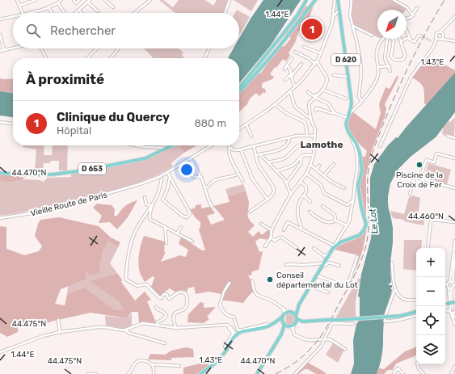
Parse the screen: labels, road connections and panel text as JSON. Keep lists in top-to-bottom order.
{
  "streets": {
    "main road": ["D 620", "D 653"],
    "street": ["Vieille Route de Paris"]
  },
  "districts": ["Lamothe"],
  "water": ["Le Lot"],
  "places": ["Piscine de la Croix de Fer", "Conseil départemental du Lot"],
  "north": "bottom left",
  "page": {
    "search": "Rechercher",
    "pins": "1",
    "heading": "À proximité",
    "list": [
      {
        "mark": "1",
        "name": "Clinique du Quercy",
        "note": "Hôpital",
        "value": "880 m"
      }
    ],
    "map_buttons": ["+", "−"]
  },
  "coordinates": [
    "1.44°E",
    "1.43°E",
    "44.470°N",
    "44.460°N",
    "44.475°N"
  ]
}
